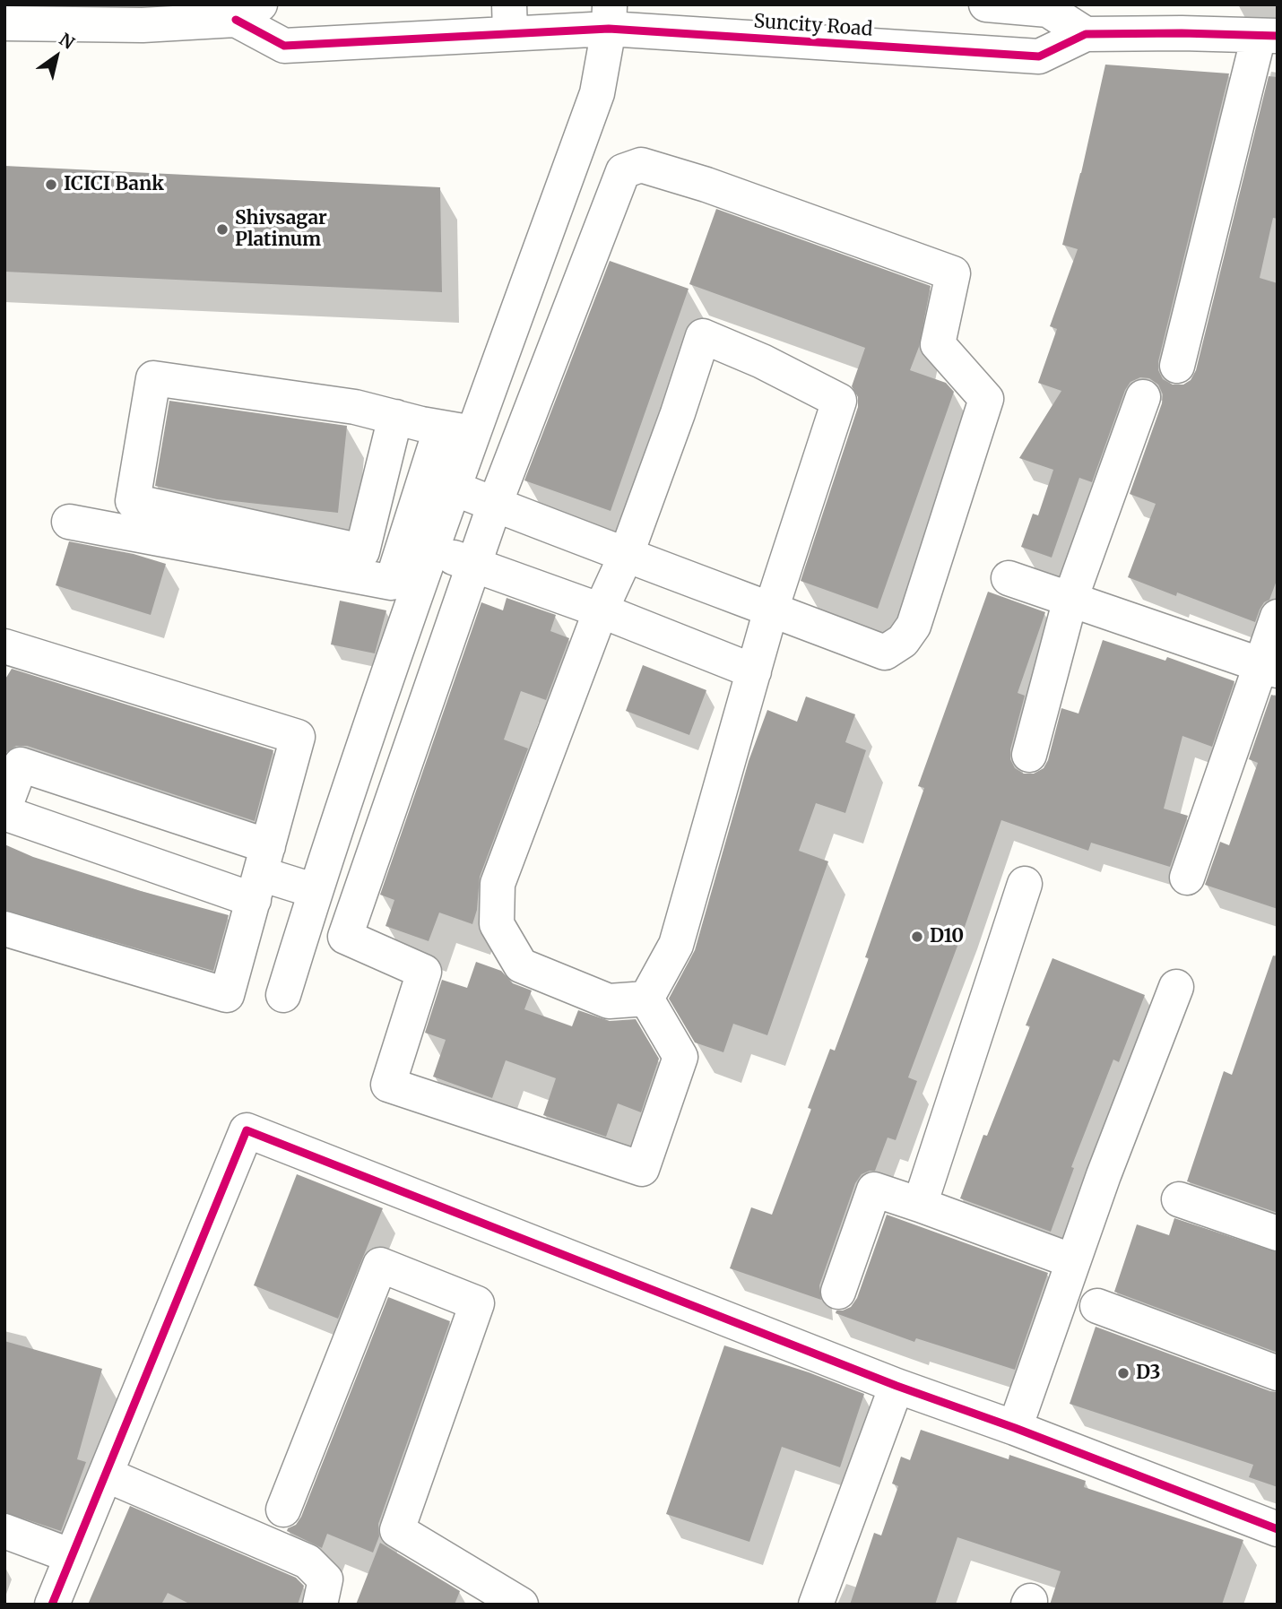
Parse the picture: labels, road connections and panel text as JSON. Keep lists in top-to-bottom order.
{
  "streets": {
    "street": ["Suncity Road"]
  },
  "places": [
    "ICICI Bank",
    "Shivsagar Platinum",
    "D10",
    "D3"
  ],
  "north": "top right"
}
